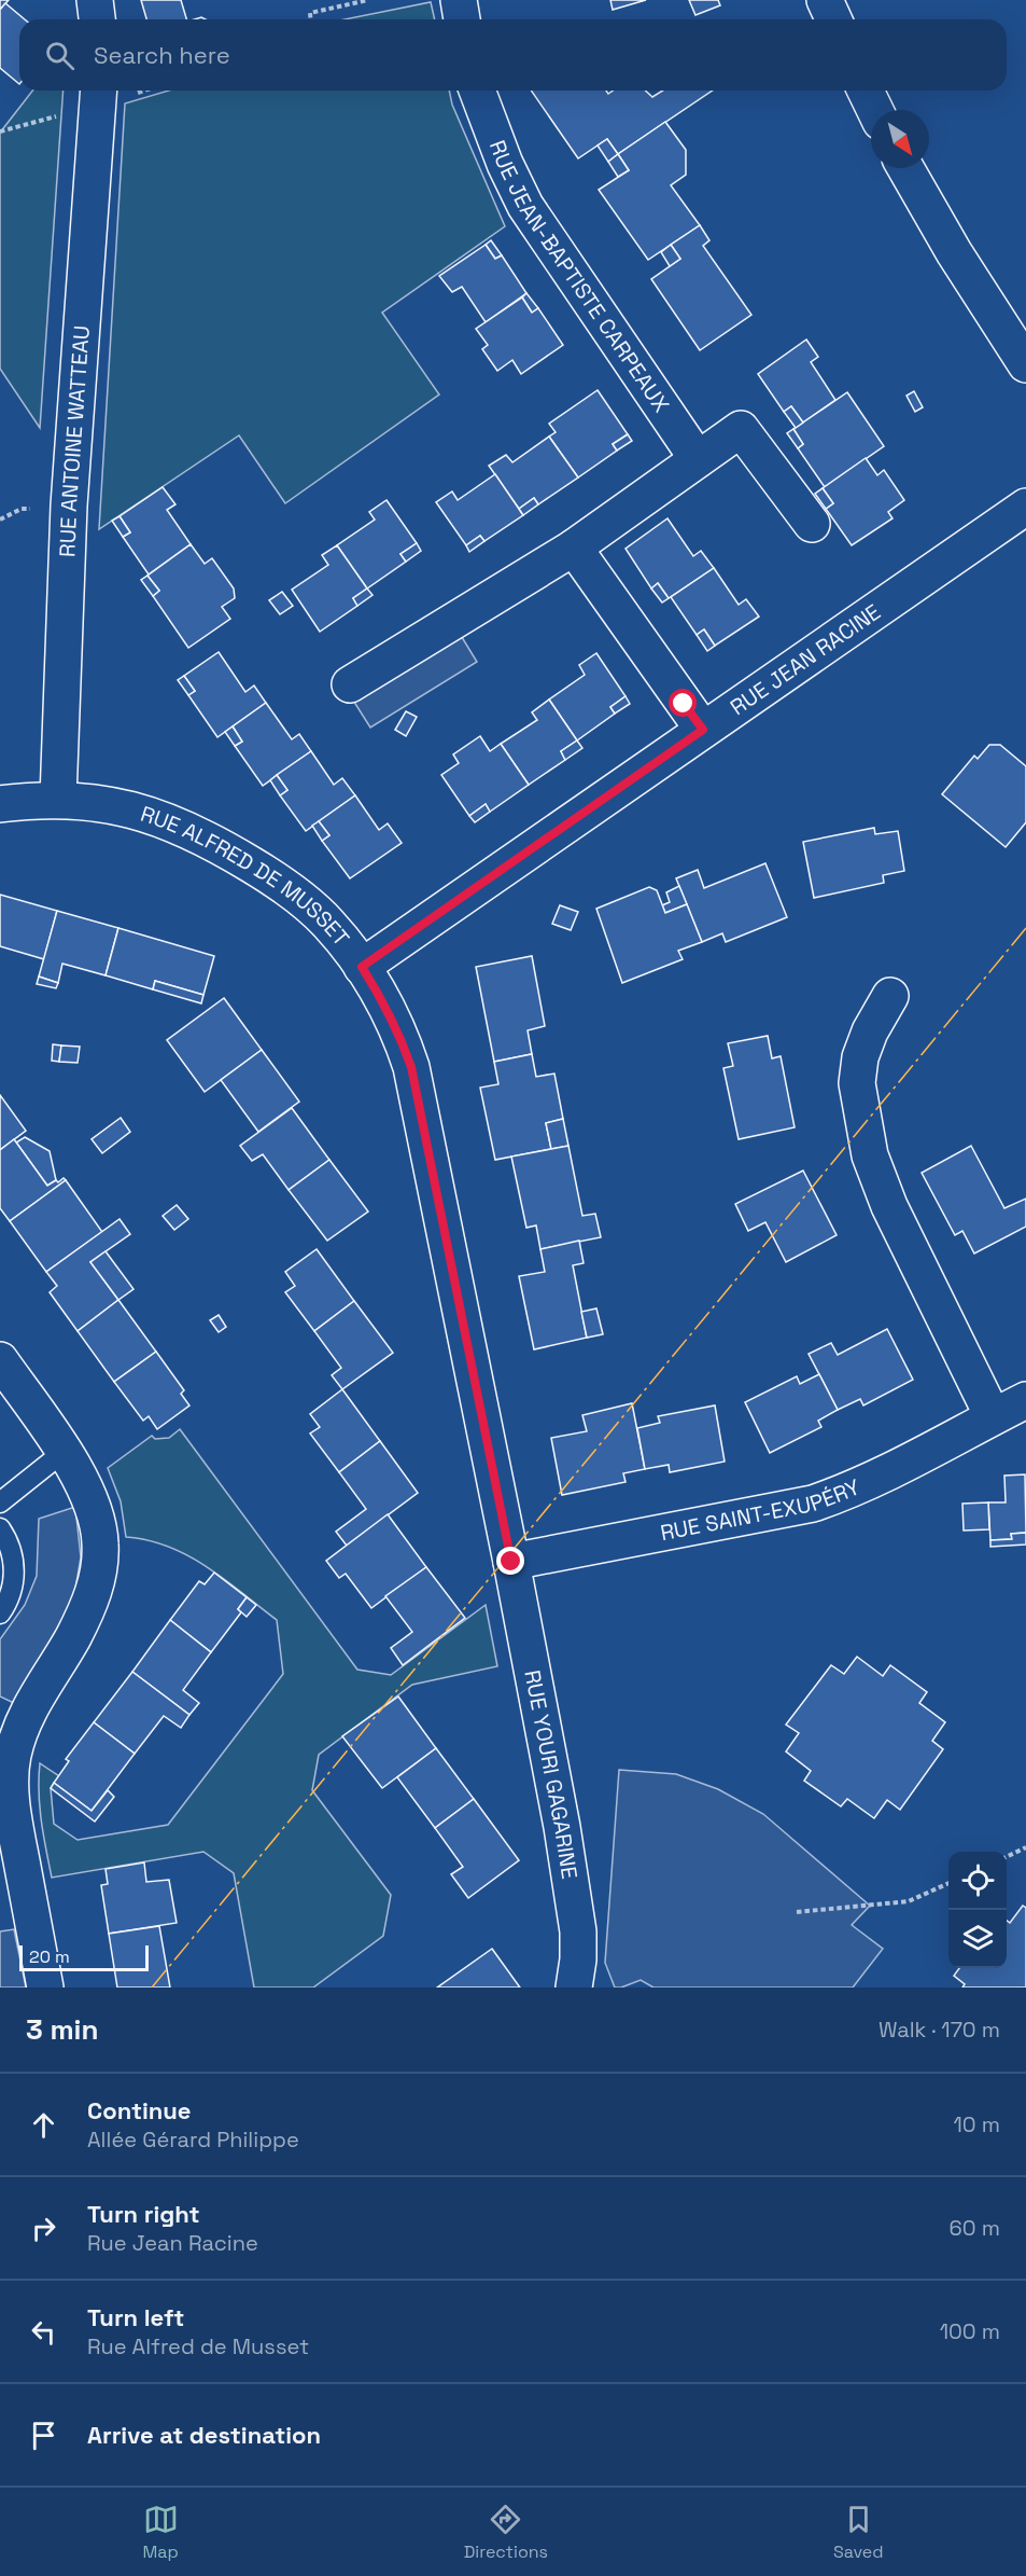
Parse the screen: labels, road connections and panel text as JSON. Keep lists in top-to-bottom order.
{
  "streets": {
    "street": [
      "RUE JEAN-BAPTISTE CARPEAUX",
      "RUE ANTOINE WATTEAU",
      "RUE JEAN RACINE",
      "RUE ALFRED DE MUSSET",
      "RUE SAINT-EXUPÉRY",
      "RUE YOURI GAGARINE"
    ]
  },
  "crossings": [
    ["RUE ANTOINE WATTEAU", "RUE ALFRED DE MUSSET"],
    ["RUE JEAN RACINE", "RUE ALFRED DE MUSSET"],
    ["RUE ALFRED DE MUSSET", "RUE SAINT-EXUPÉRY"],
    ["RUE ALFRED DE MUSSET", "RUE YOURI GAGARINE"],
    ["RUE SAINT-EXUPÉRY", "RUE YOURI GAGARINE"]
  ],
  "scale_bar": "20 m",
  "north": "bottom right",
  "page": {
    "search": "Search here",
    "scale": "20 m",
    "heading": ["3 min", "Walk · 170 m"],
    "list": [
      ["Continue", "Allée Gérard Philippe", "10 m"],
      ["Turn right", "Rue Jean Racine", "60 m"],
      ["Turn left", "Rue Alfred de Musset", "100 m"],
      "Arrive at destination"
    ],
    "nav": ["Map", "Directions", "Saved"]
  }
}
